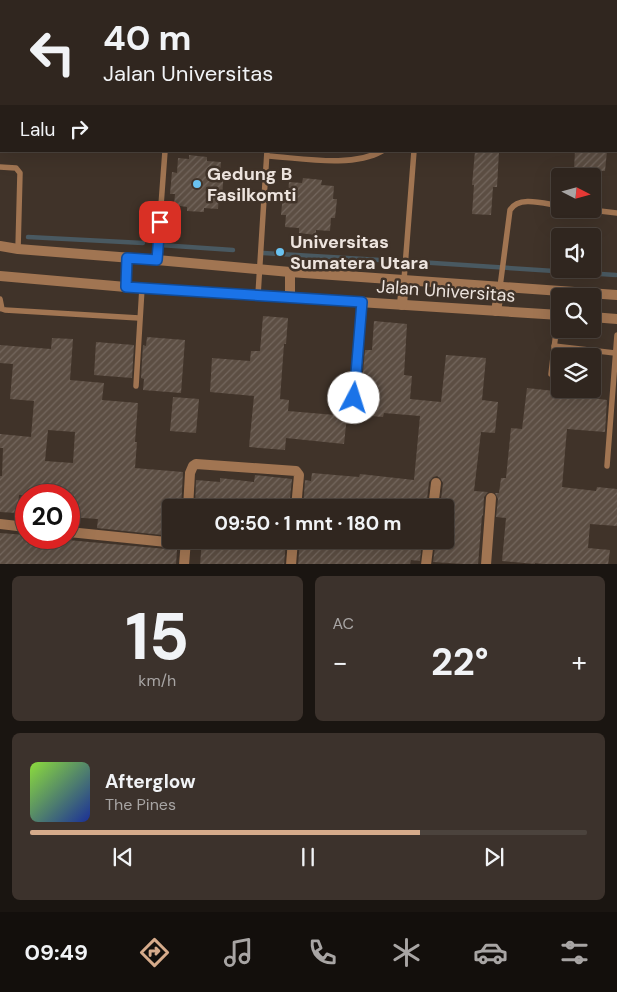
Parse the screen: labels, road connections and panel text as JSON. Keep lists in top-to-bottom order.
{
  "streets": {
    "street": ["Jalan Universitas"]
  },
  "places": ["Gedung B Fasilkomti", "Universitas Sumatera Utara"],
  "north": "right",
  "page": {
    "turn": ["40 m", "Jalan Universitas"],
    "then": "Lalu",
    "limit": "20",
    "trip": "09:50 · 1 mnt · 180 m",
    "tile": [
      ["15", "km/h"],
      "AC"
    ],
    "heat": ["−", "22°", "+"],
    "song": ["Afterglow", "The Pines"],
    "tabs": "09:49"
  }
}
